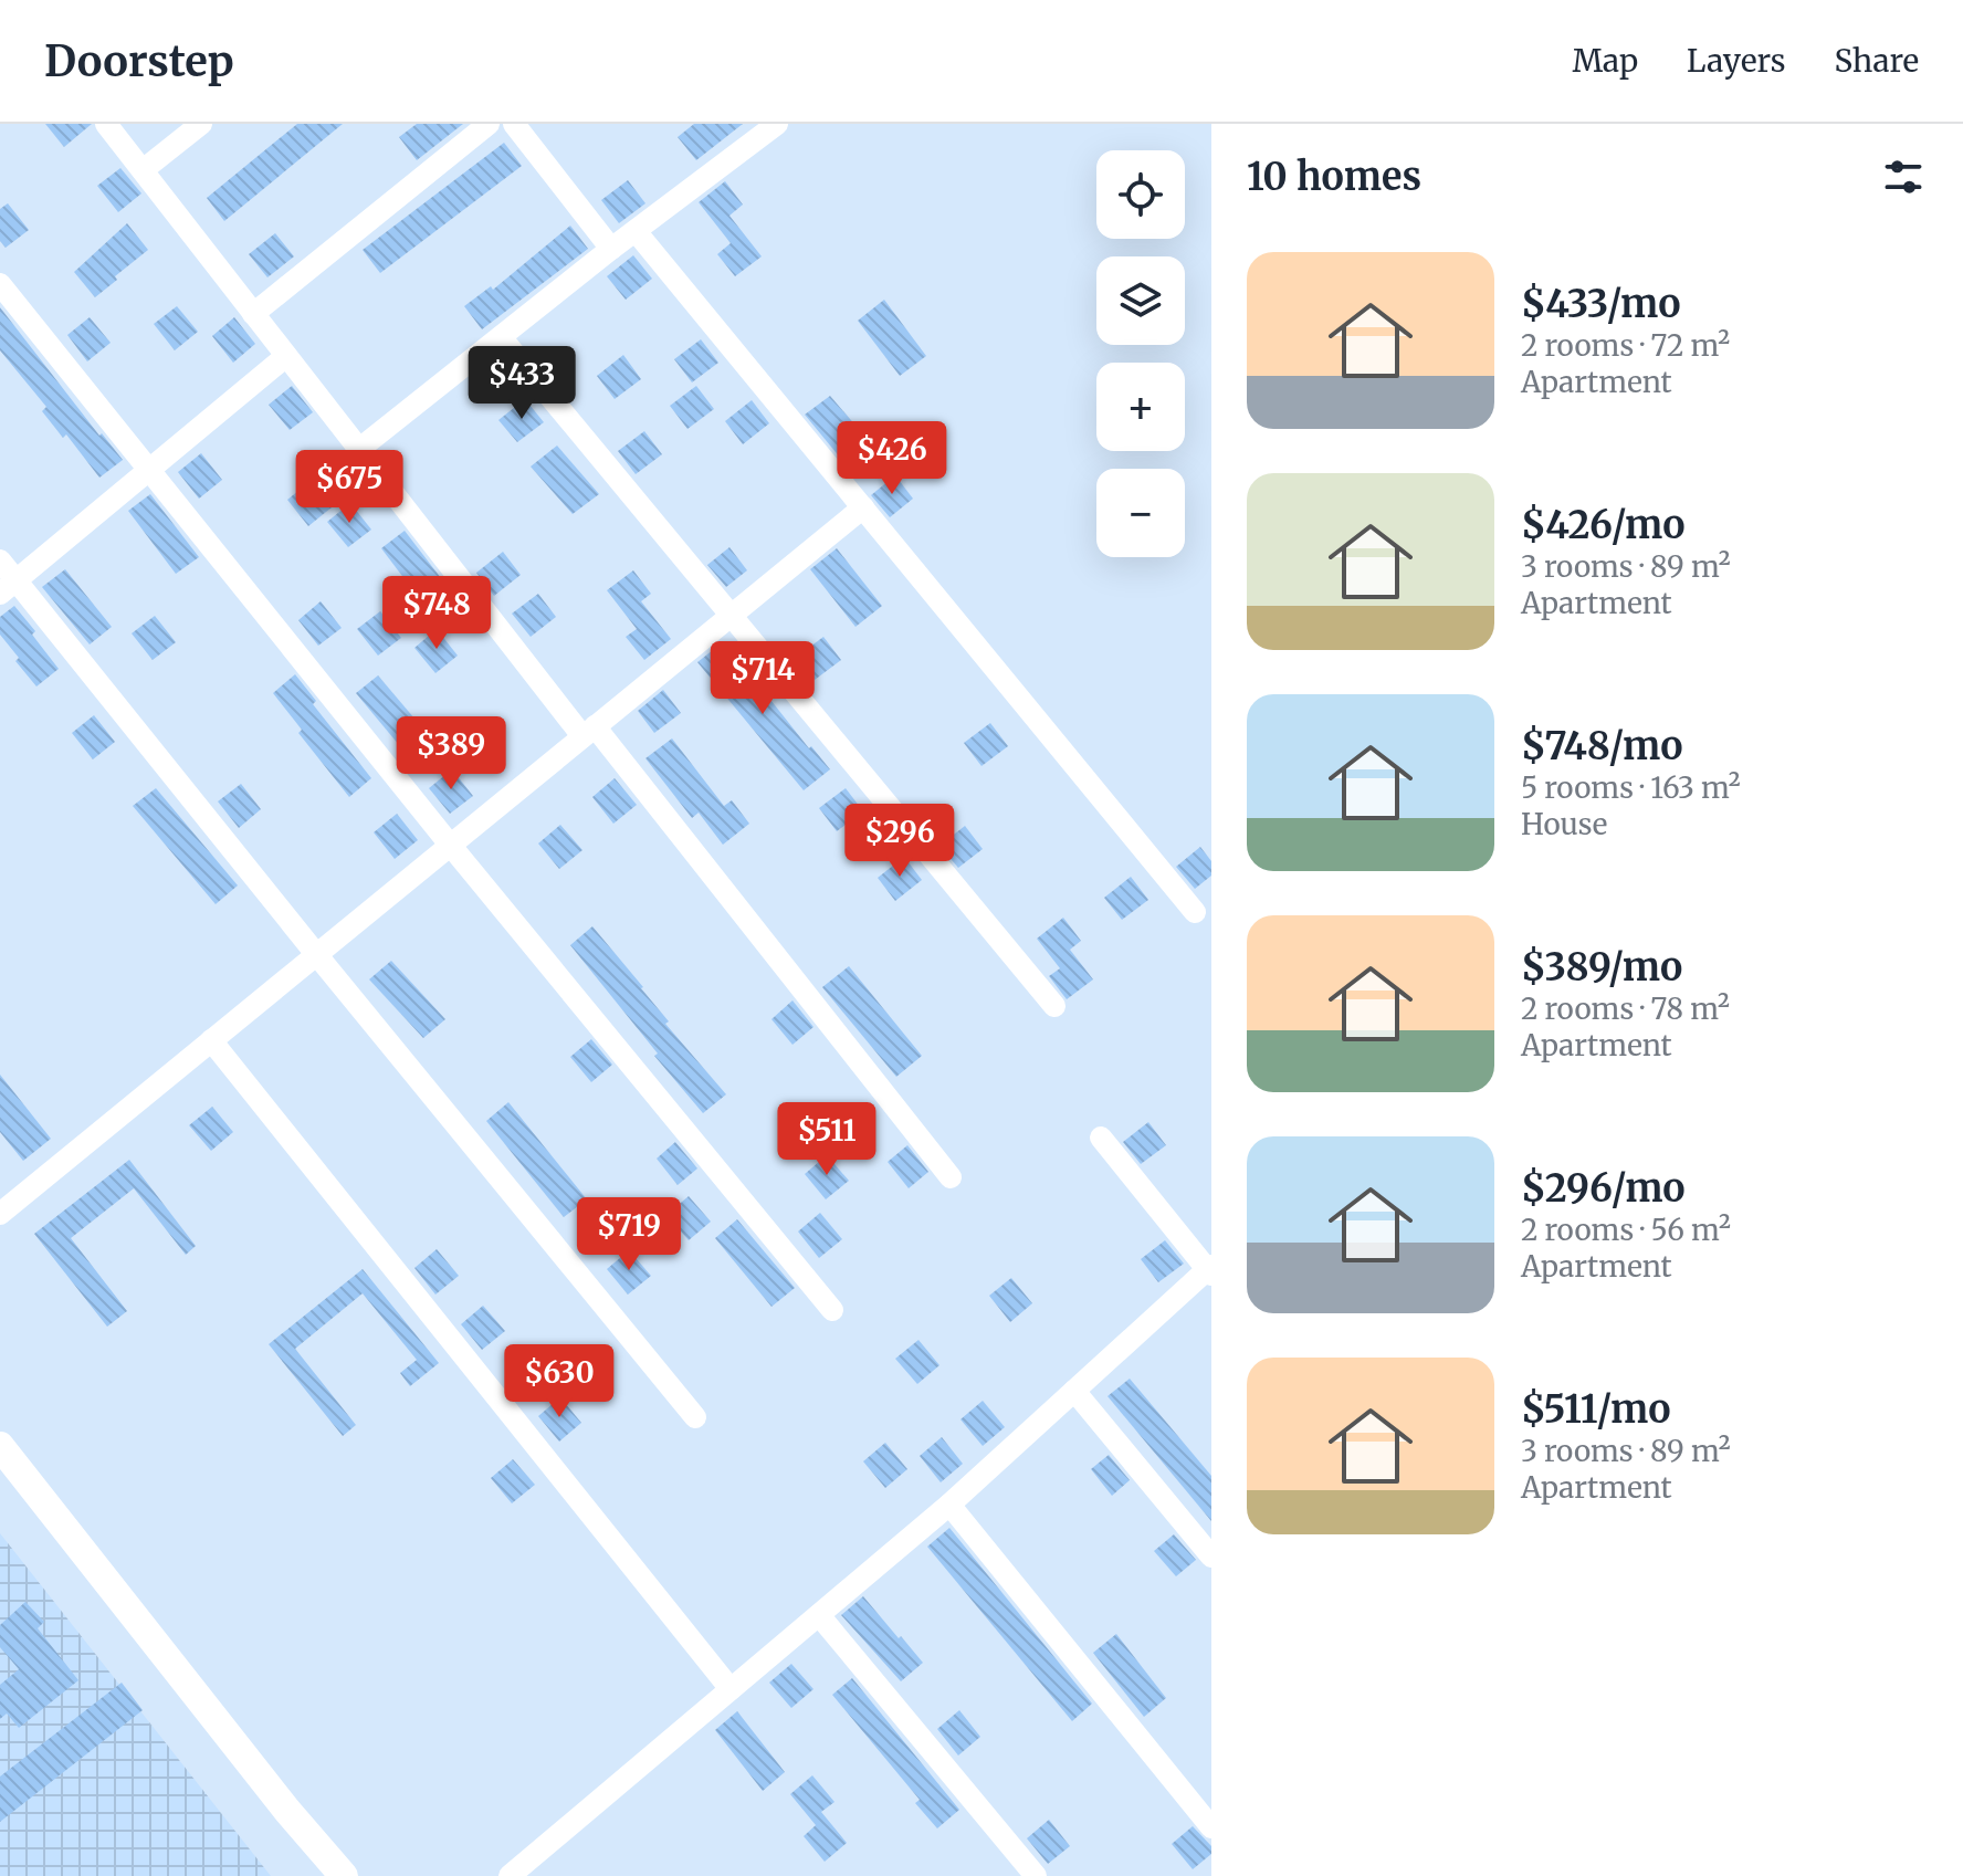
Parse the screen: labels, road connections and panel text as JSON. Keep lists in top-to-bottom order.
{
  "page": {
    "header": "Doorstep",
    "nav": ["Map", "Layers", "Share"],
    "heading": "10 homes",
    "map_buttons": ["+", "−"],
    "list": [
      {
        "name": "$433/mo",
        "note": "2 rooms · 72 m² · Apartment"
      },
      {
        "name": "$426/mo",
        "note": "3 rooms · 89 m² · Apartment"
      },
      {
        "name": "$748/mo",
        "note": "5 rooms · 163 m² · House"
      },
      {
        "name": "$389/mo",
        "note": "2 rooms · 78 m² · Apartment"
      },
      {
        "name": "$296/mo",
        "note": "2 rooms · 56 m² · Apartment"
      },
      {
        "name": "$511/mo",
        "note": "3 rooms · 89 m² · Apartment"
      }
    ],
    "price": [
      "$433",
      "$426",
      "$675",
      "$748",
      "$714",
      "$389",
      "$296",
      "$511",
      "$719",
      "$630"
    ]
  }
}
